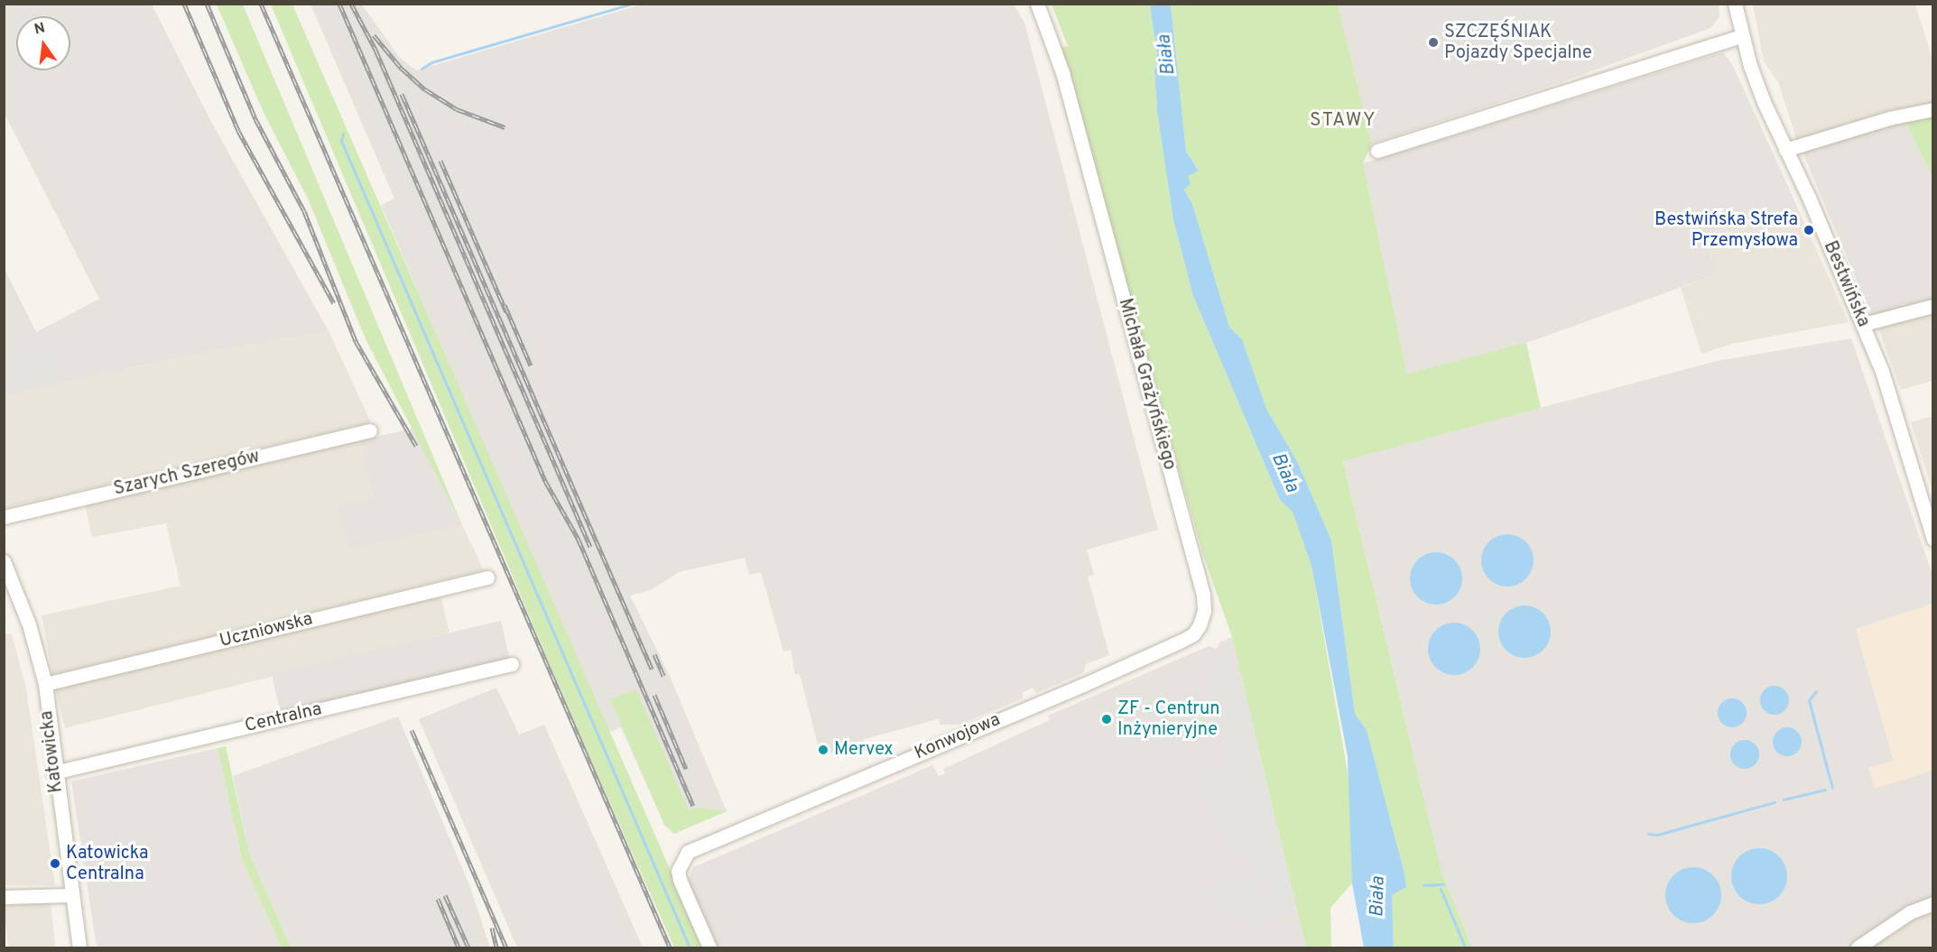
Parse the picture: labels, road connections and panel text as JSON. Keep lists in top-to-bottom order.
{
  "streets": {
    "street": [
      "Bestwińska",
      "Michała Grażyńskiego",
      "Szarych Szeregów",
      "Uczniowska",
      "Centralna",
      "Konwojowa",
      "Katowicka"
    ]
  },
  "crossings": [
    ["Michała Grażyńskiego", "Konwojowa"],
    ["Uczniowska", "Katowicka"],
    ["Centralna", "Katowicka"]
  ],
  "districts": ["STAWY"],
  "water": ["Biała"],
  "places": [
    "SZCZĘŚNIAK Pojazdy Specjalne",
    "Bestwińska Strefa Przemysłowa",
    "ZF - Centrun Inżynieryjne",
    "Mervex",
    "Katowicka Centralna"
  ],
  "north": "top"
}
